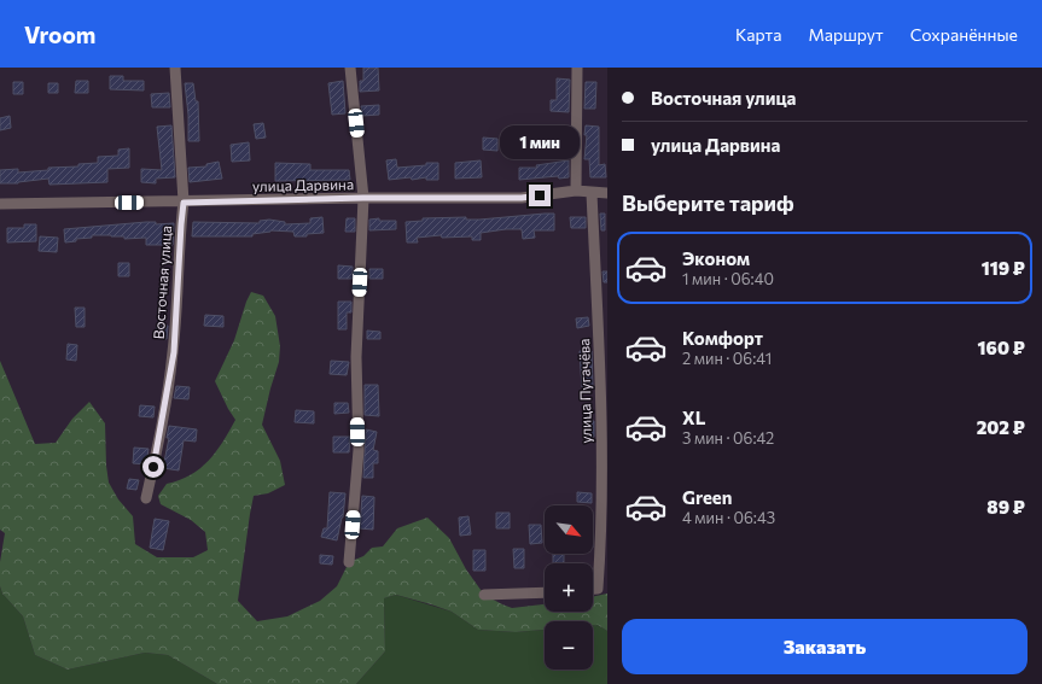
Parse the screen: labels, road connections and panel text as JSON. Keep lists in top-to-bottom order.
{
  "streets": {
    "street": ["улица Дарвина", "Восточная улица", "улица Пугачёва"]
  },
  "crossings": [
    ["улица Дарвина", "Восточная улица"],
    ["улица Дарвина", "улица Пугачёва"]
  ],
  "north": "bottom right",
  "page": {
    "header": "Vroom",
    "nav": ["Карта", "Маршрут", "Сохранённые"],
    "banner": ["Восточная улица", "улица Дарвина"],
    "bubble": "1 мин",
    "heading": "Выберите тариф",
    "list": [
      {
        "name": "Эконом",
        "note": "1 мин · 06:40",
        "value": "119 ₽"
      },
      {
        "name": "Комфорт",
        "note": "2 мин · 06:41",
        "value": "160 ₽"
      },
      {
        "name": "XL",
        "note": "3 мин · 06:42",
        "value": "202 ₽"
      },
      {
        "name": "Green",
        "note": "4 мин · 06:43",
        "value": "89 ₽"
      }
    ],
    "map_buttons": ["+", "−"],
    "buttons": "Заказать"
  }
}
